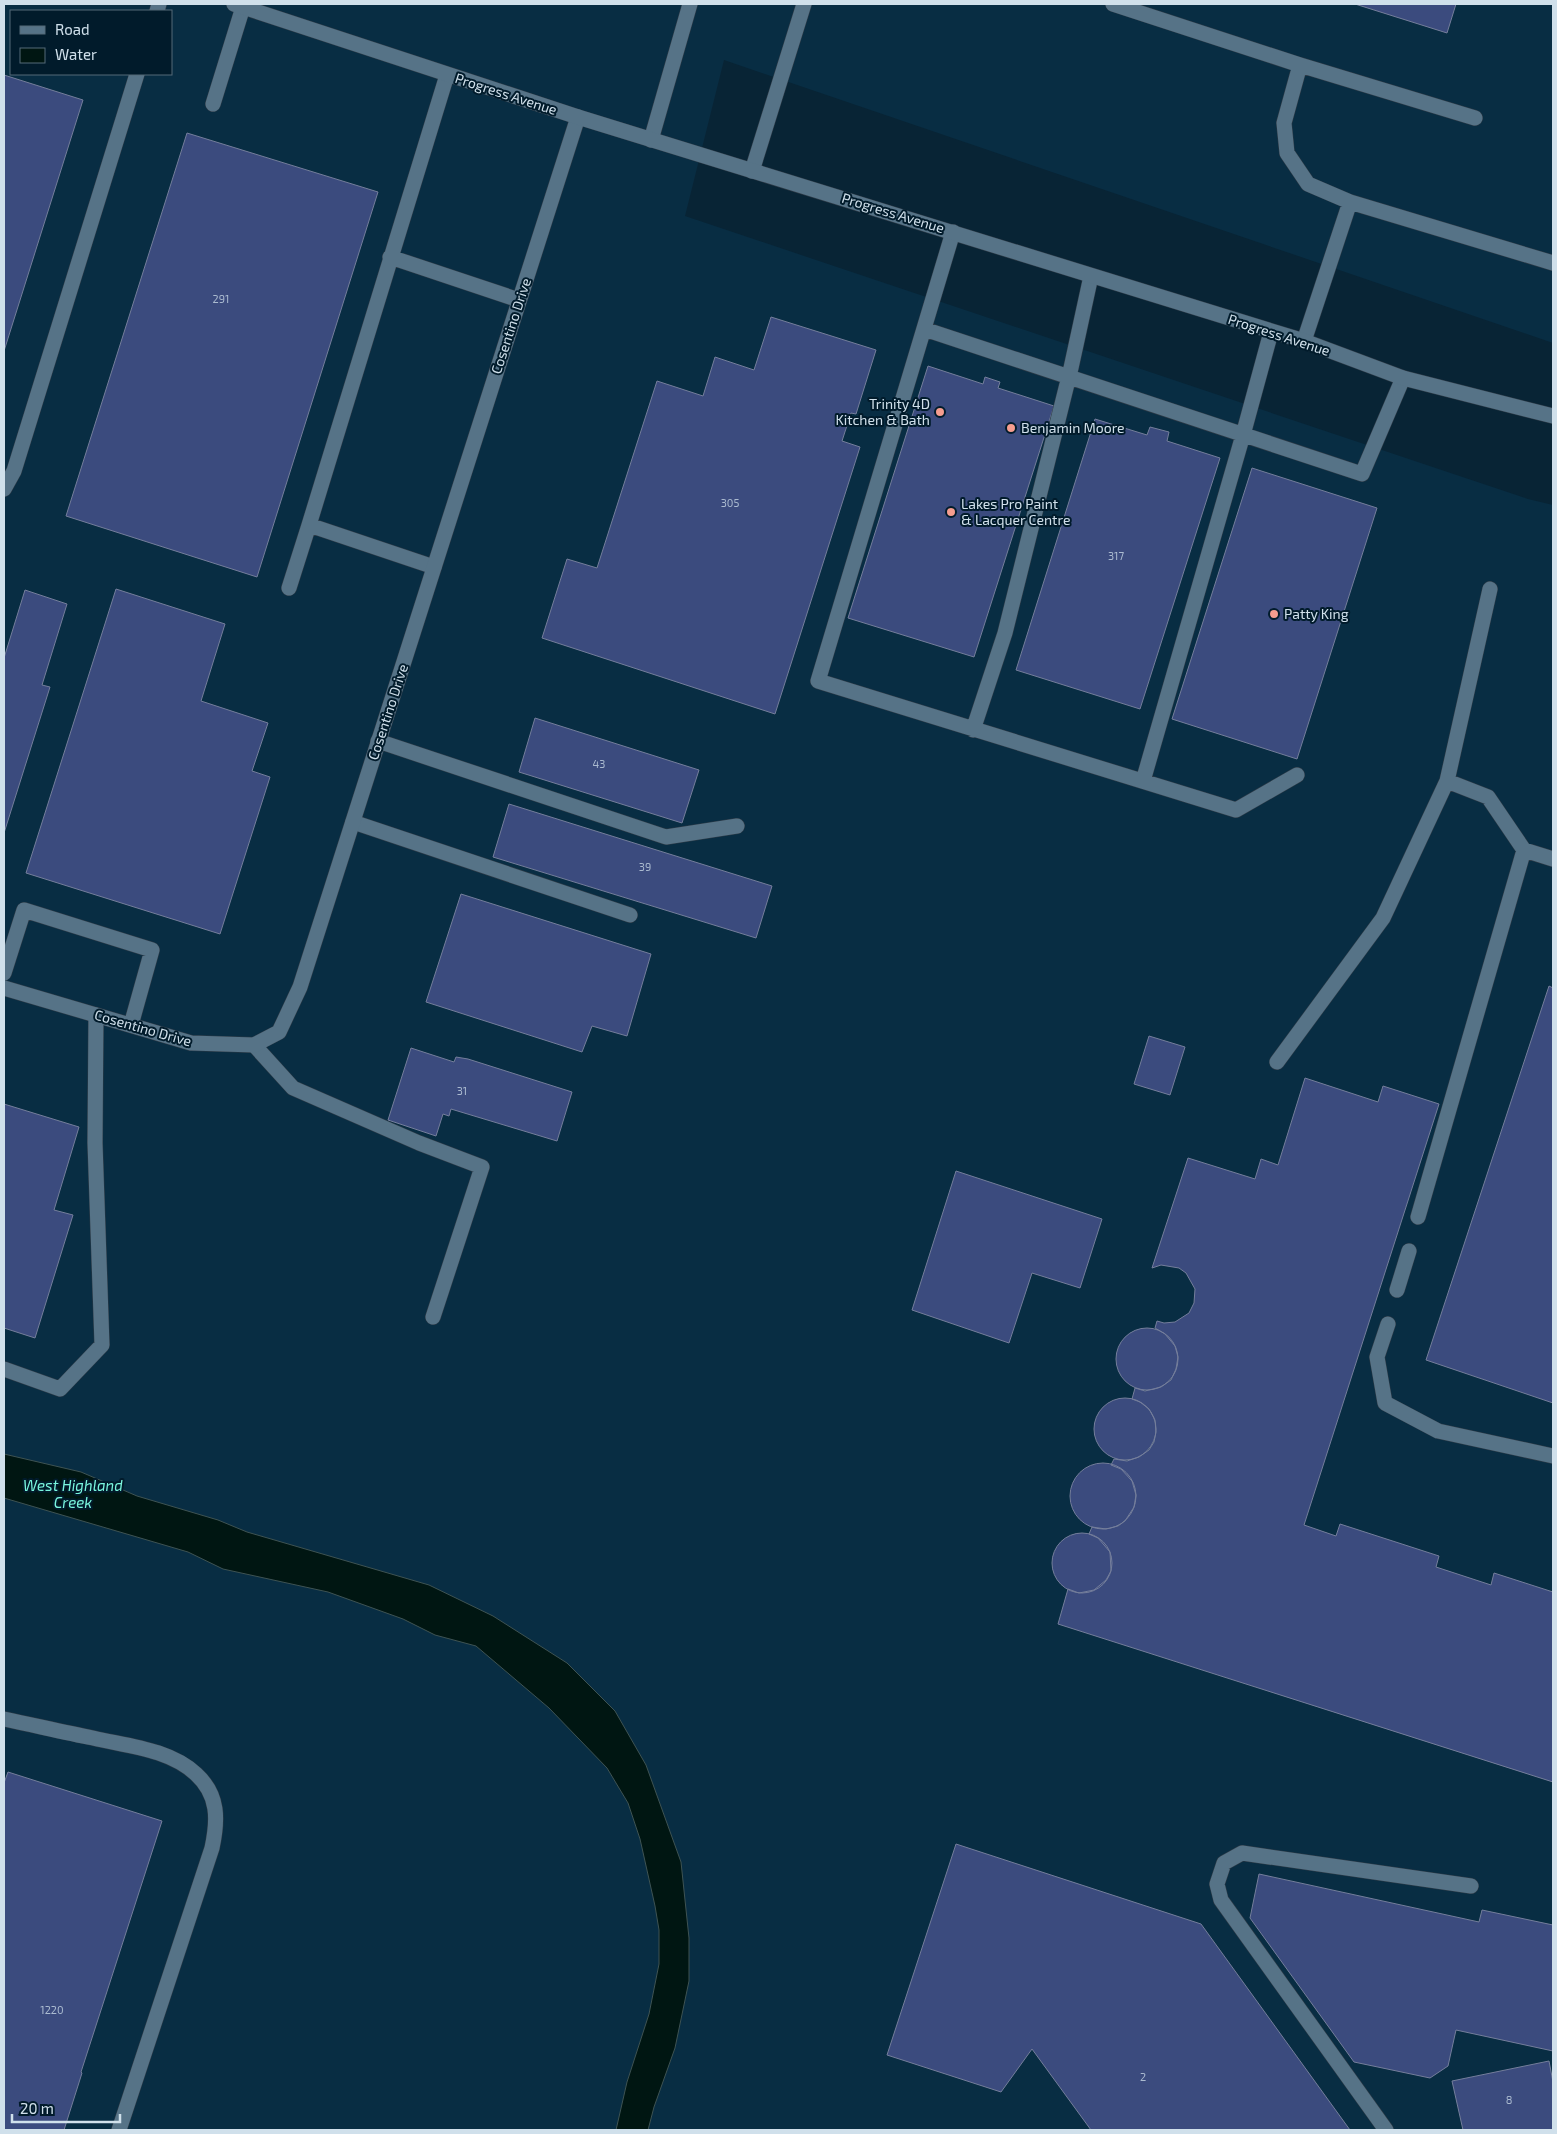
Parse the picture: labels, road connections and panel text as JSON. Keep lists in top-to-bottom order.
{
  "streets": {
    "main road": ["Progress Avenue", "Cosentino Drive"]
  },
  "crossings": [
    ["Progress Avenue", "Cosentino Drive"]
  ],
  "water": ["West Highland Creek"],
  "places": [
    "Trinity 4D Kitchen & Bath",
    "Benjamin Moore",
    "Lakes Pro Paint & Lacquer Centre",
    "Patty King"
  ],
  "house_numbers": [
    "291",
    "305",
    "317",
    "43",
    "39",
    "31",
    "1220",
    "2",
    "8"
  ],
  "legend": ["Road", "Water"],
  "scale_bar": "20 m"
}
